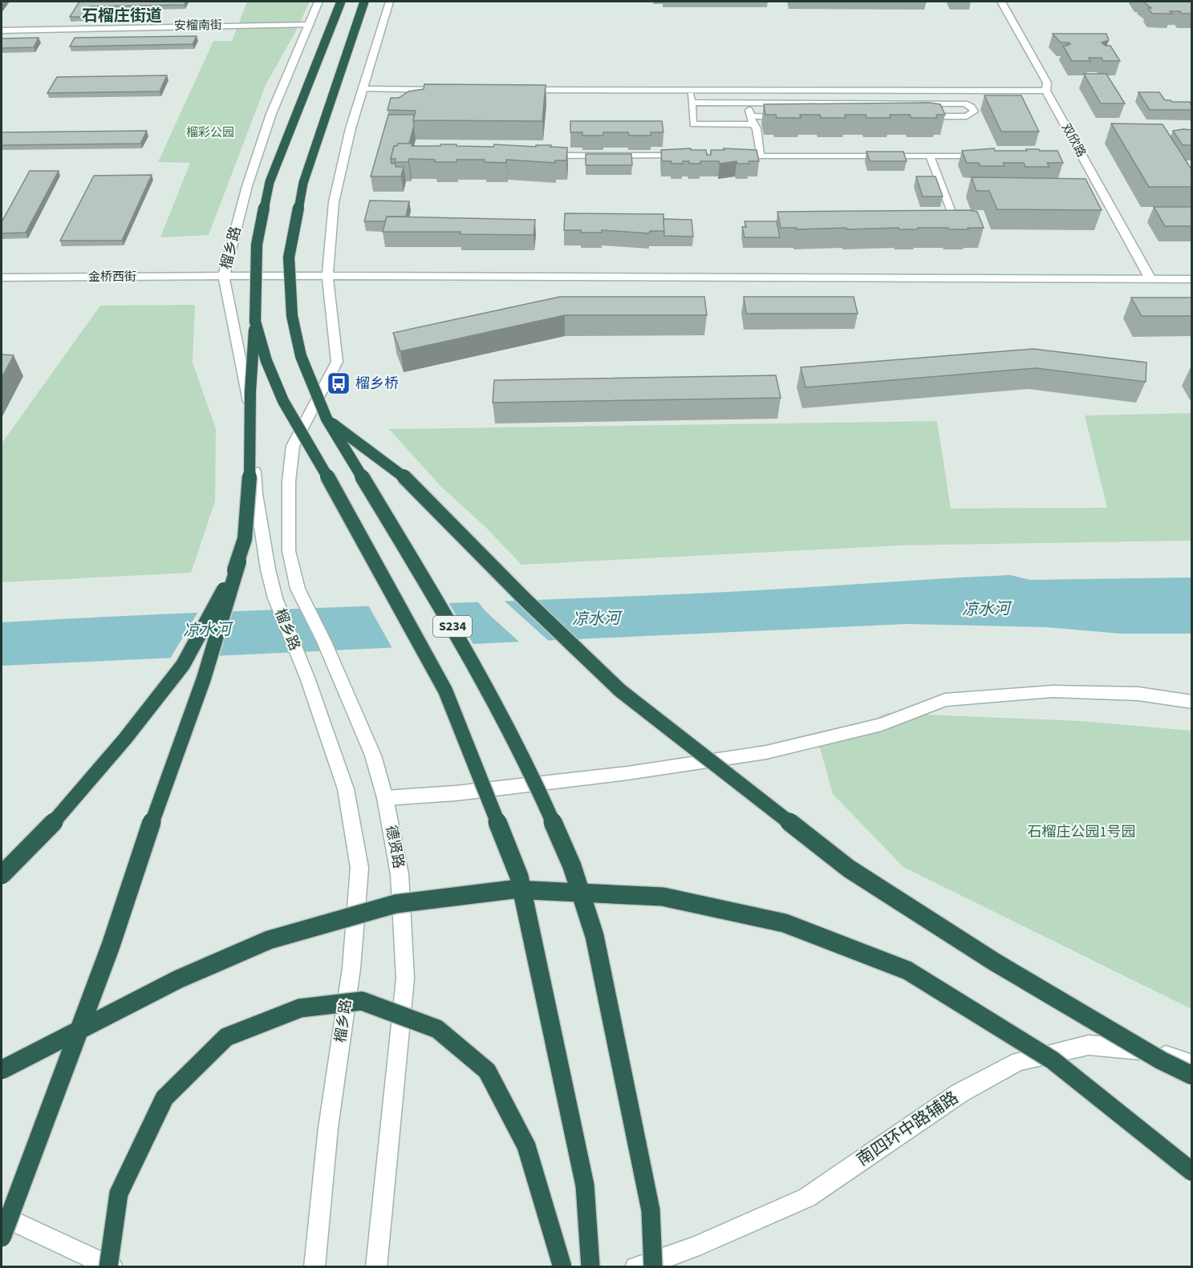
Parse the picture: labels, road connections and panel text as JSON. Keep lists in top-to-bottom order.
{
  "streets": {
    "highway": ["榴乡路", "S234"],
    "street": [
      "安榴南街",
      "双欣路",
      "金桥西街",
      "德贤路",
      "南四环中路辅路"
    ]
  },
  "crossings": [
    ["安榴南街", "榴乡路"],
    ["双欣路", "金桥西街"],
    ["榴乡路", "金桥西街"],
    ["金桥西街", "德贤路"]
  ],
  "districts": ["石榴庄街道"],
  "water": ["凉水河"],
  "parks": ["榴彩公园", "石榴庄公园1号园"],
  "places": {
    "bus stop": ["榴乡桥"]
  }
}
